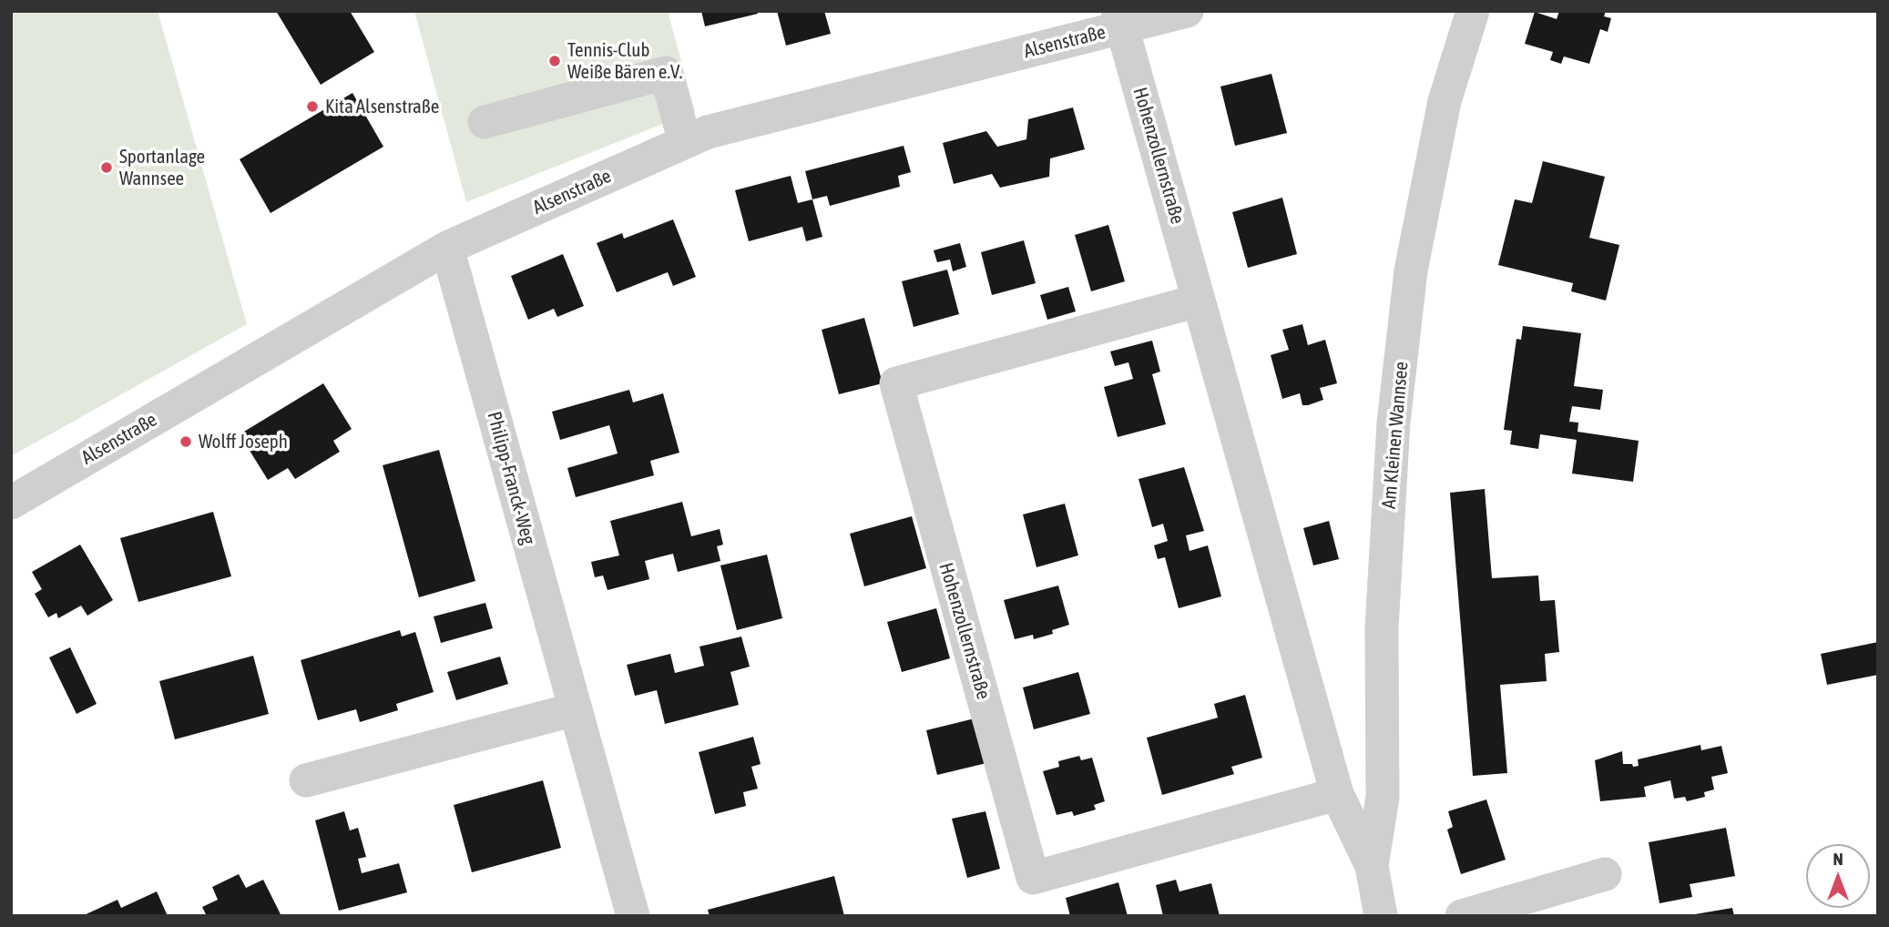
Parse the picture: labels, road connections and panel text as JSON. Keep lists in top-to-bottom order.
{
  "streets": {
    "street": [
      "Alsenstraße",
      "Hohenzollernstraße",
      "Am Kleinen Wannsee",
      "Philipp-Franck-Weg"
    ]
  },
  "crossings": [
    ["Alsenstraße", "Hohenzollernstraße"],
    ["Alsenstraße", "Philipp-Franck-Weg"],
    ["Hohenzollernstraße", "Am Kleinen Wannsee"]
  ],
  "places": [
    "Tennis-Club Weiße Bären e.V.",
    "Kita Alsenstraße",
    "Sportanlage Wannsee",
    "Wolff Joseph"
  ],
  "north": "top"
}
